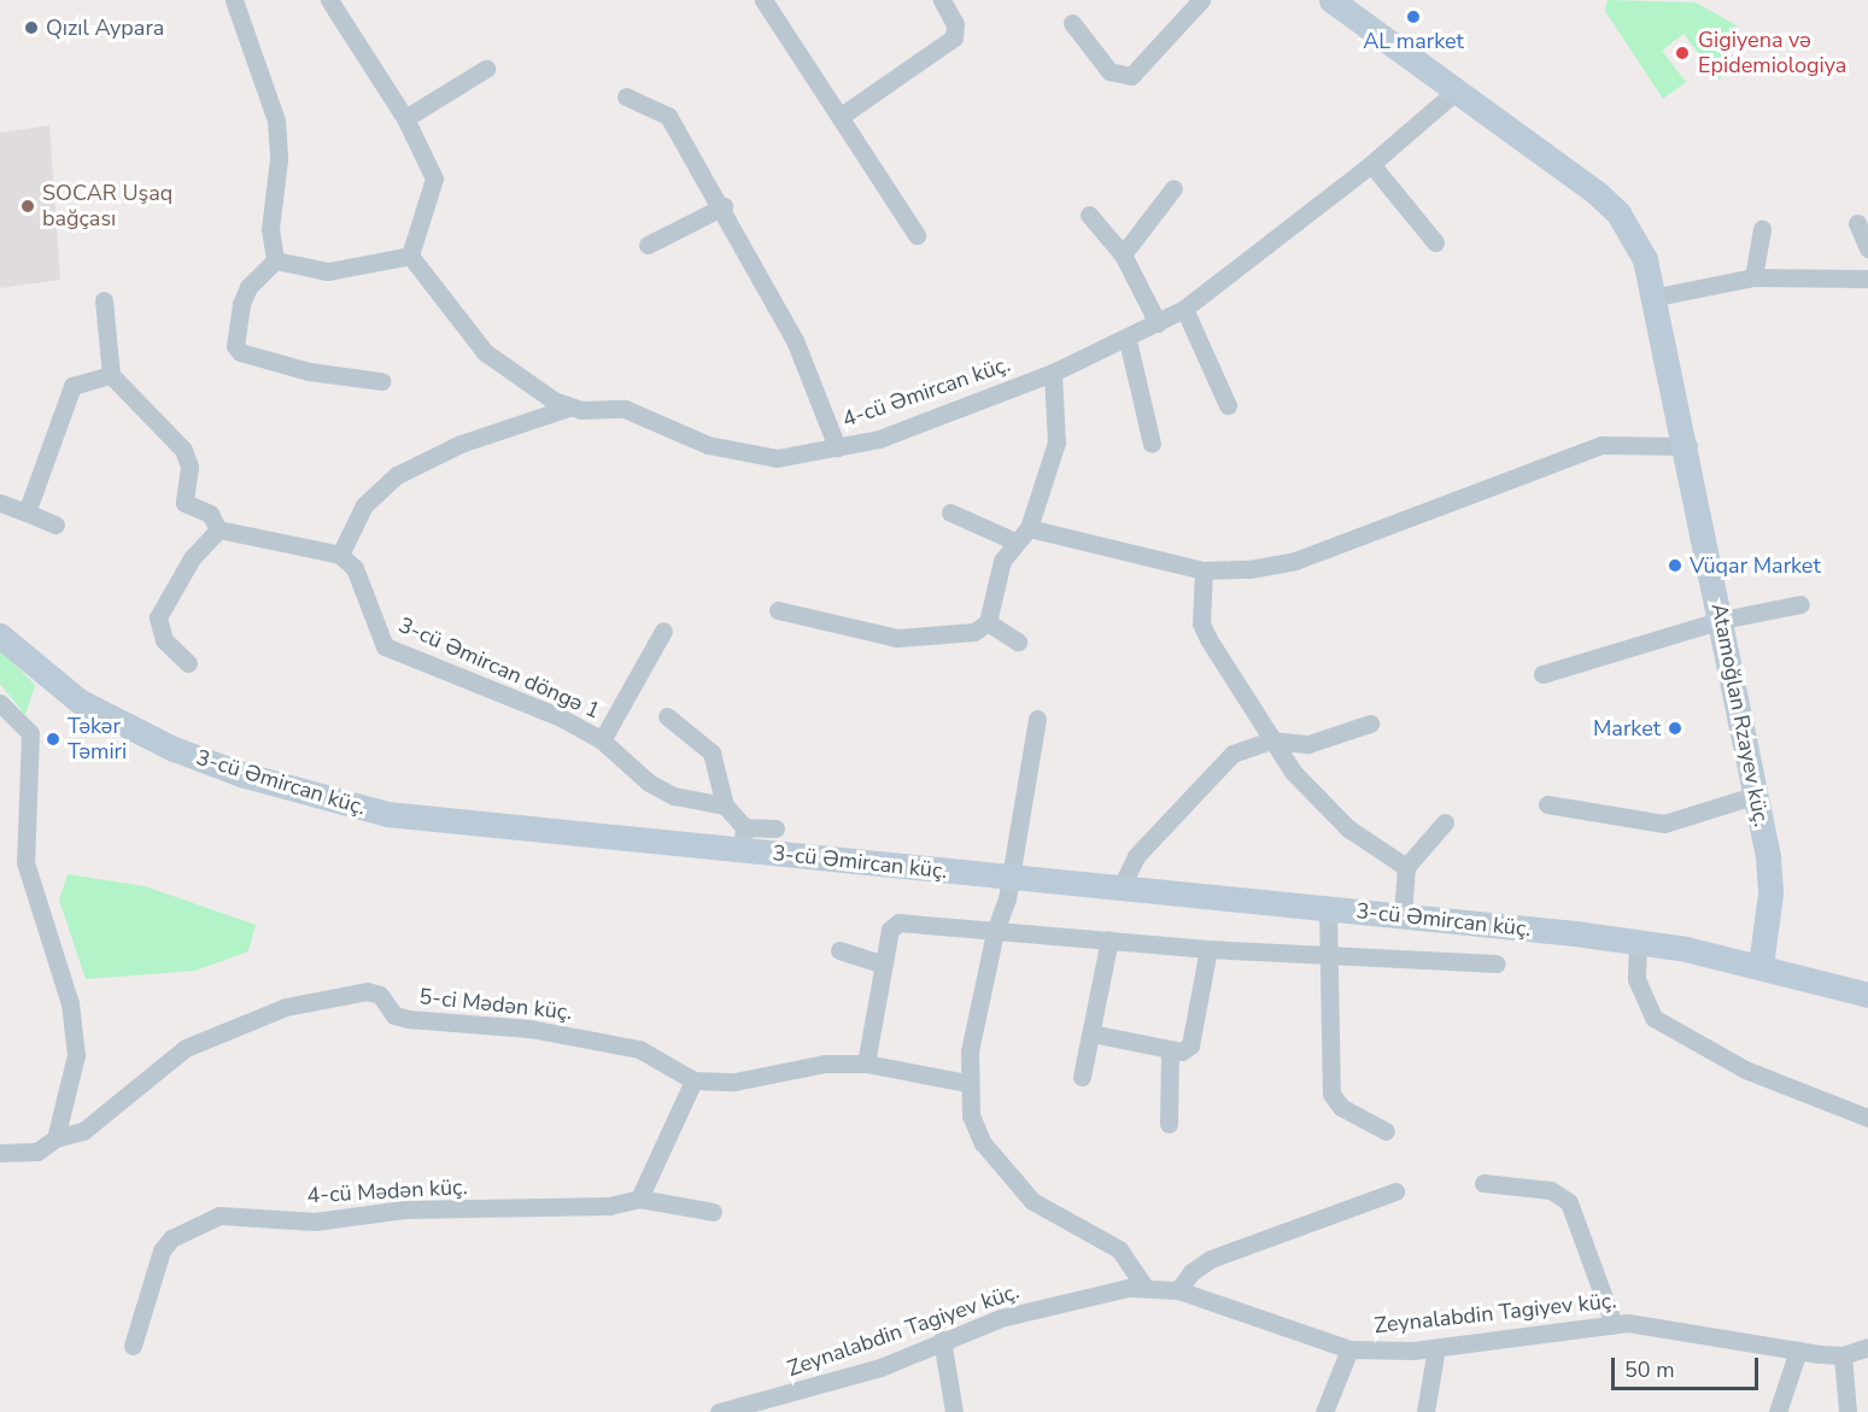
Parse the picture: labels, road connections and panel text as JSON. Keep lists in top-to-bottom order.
{
  "streets": {
    "main road": ["Atamoğlan Rzayev küç.", "3-cü Əmircan küç."],
    "street": [
      "4-cü Əmircan küç.",
      "3-cü Əmircan döngə 1",
      "5-ci Mədən küç.",
      "4-cü Mədən küç.",
      "Zeynalabdin Tagiyev küç."
    ]
  },
  "crossings": [
    ["4-cü Əmircan küç.", "Atamoğlan Rzayev küç."],
    ["Atamoğlan Rzayev küç.", "3-cü Əmircan küç."]
  ],
  "places": [
    "AL market",
    "Qızıl Aypara",
    "Gigiyena və Epidemiologiya",
    "SOCAR Uşaq bağçası",
    "Vüqar Market",
    "Market",
    "Təkər Təmiri"
  ],
  "scale_bar": "50 m"
}
